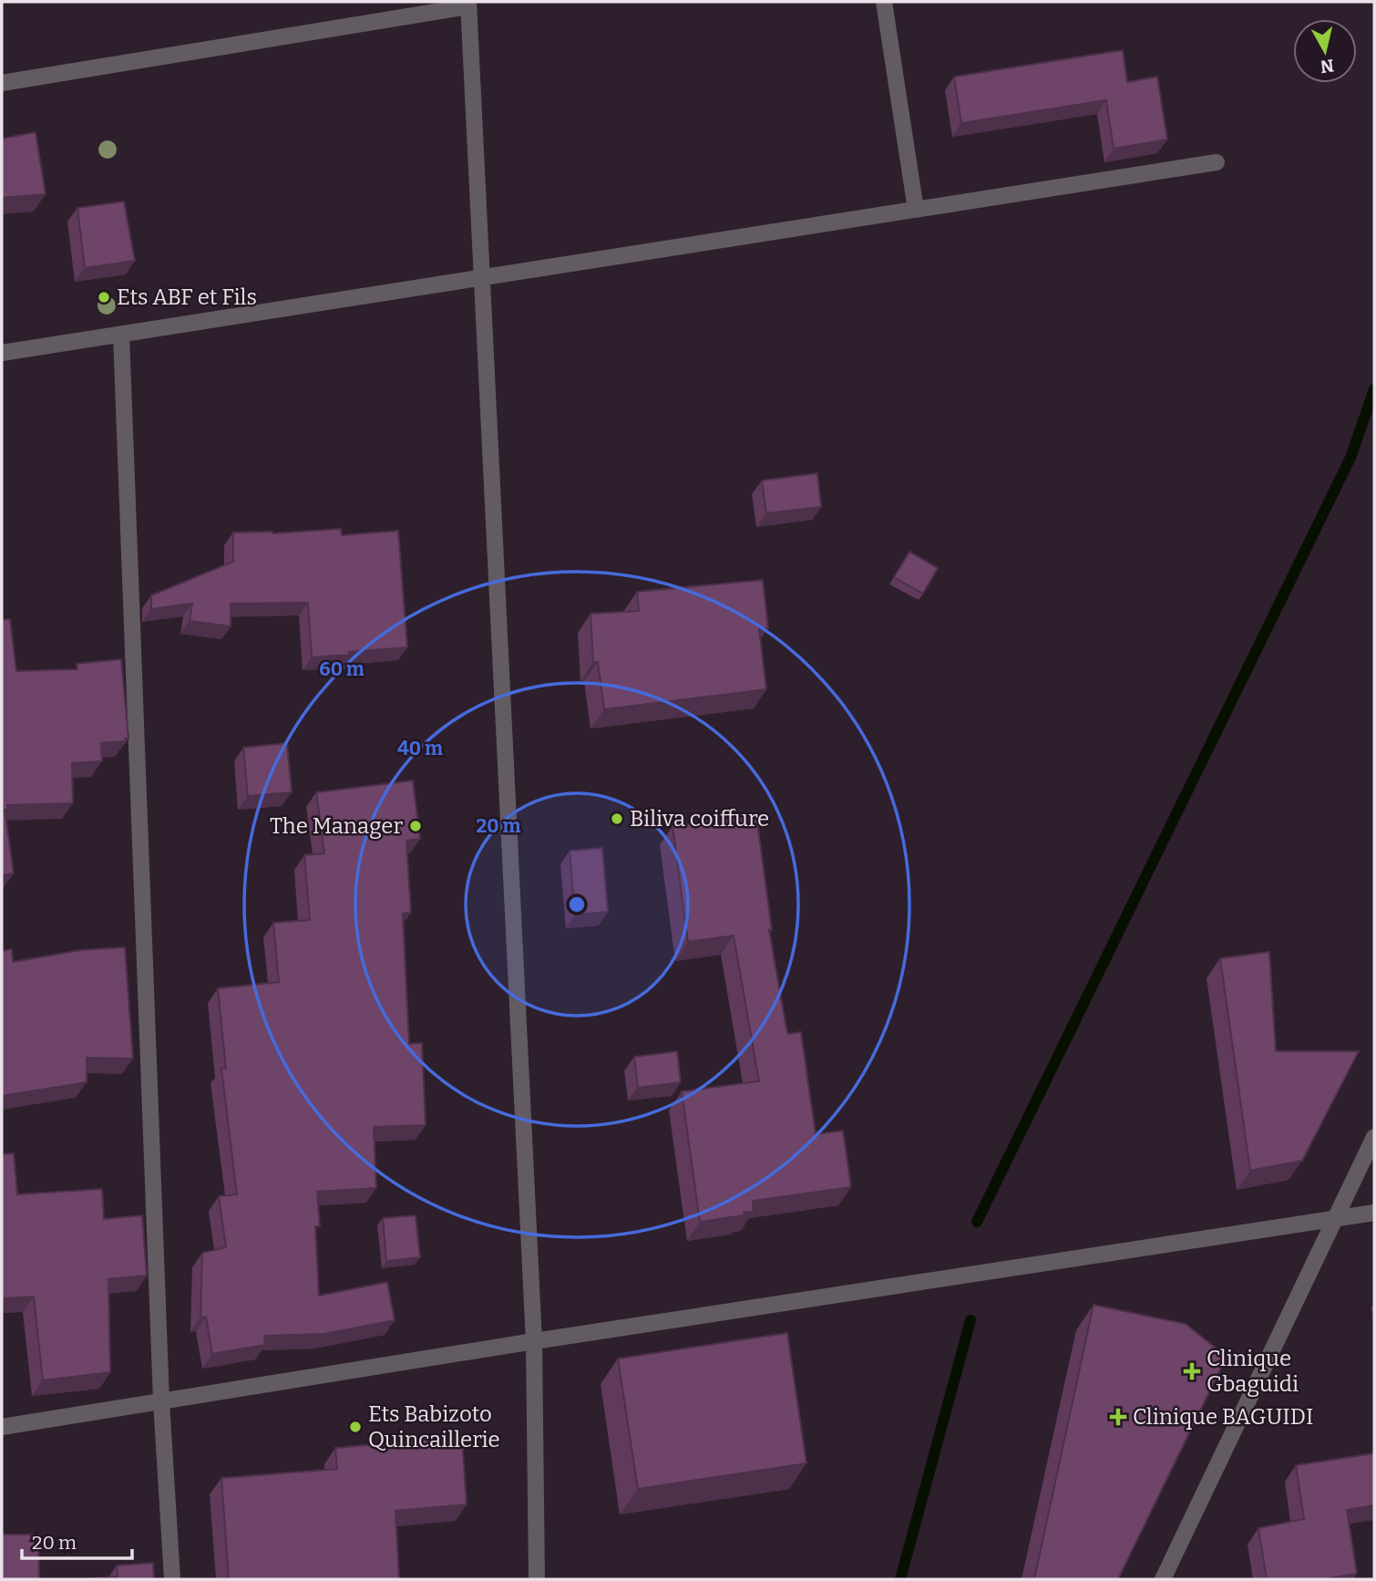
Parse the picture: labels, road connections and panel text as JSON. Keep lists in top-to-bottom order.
{
  "places": {
    "other": [
      "Ets ABF et Fils",
      "Biliva coiffure",
      "The Manager",
      "Ets Babizoto Quincaillerie"
    ],
    "health": ["Clinique Gbaguidi", "Clinique BAGUIDI"]
  },
  "scale_bar": "20 m",
  "north": "bottom",
  "rings": ["60 m", "40 m", "20 m"]
}
